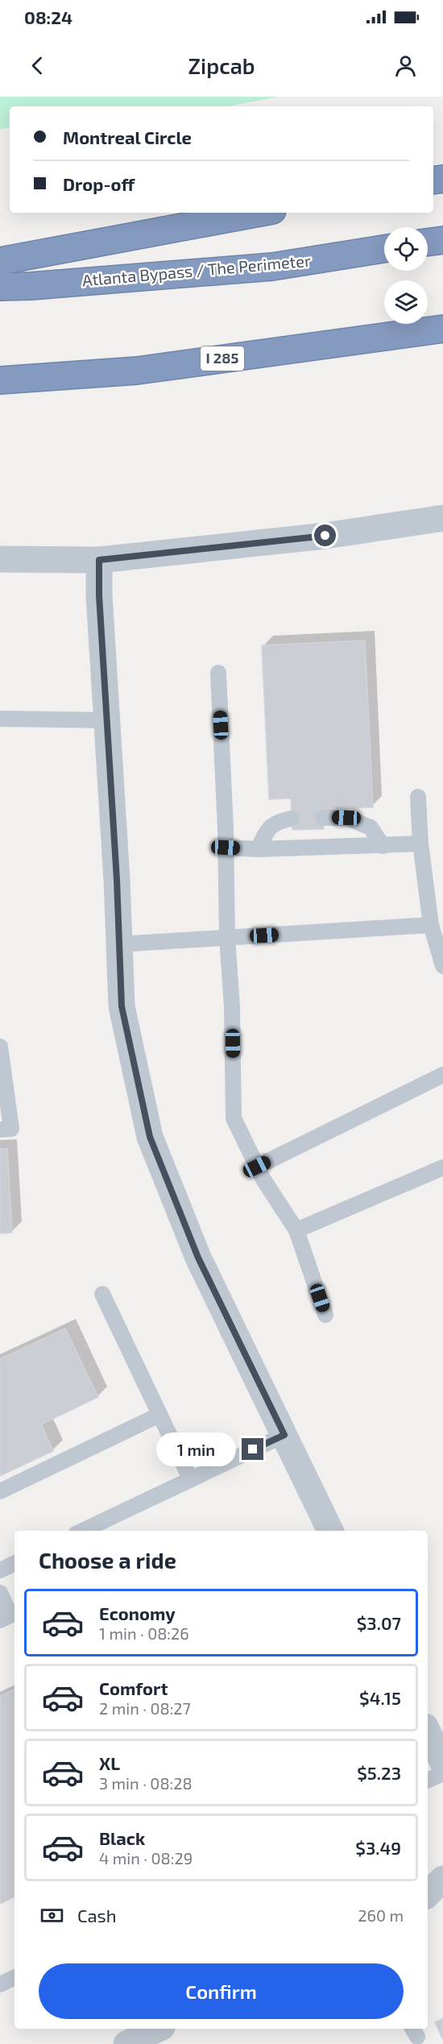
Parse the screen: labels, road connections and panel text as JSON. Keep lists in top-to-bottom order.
{
  "streets": {
    "highway": ["Atlanta Bypass / The Perimeter", "I 285"]
  },
  "page": {
    "status": "08:24",
    "header": "Zipcab",
    "banner": ["Montreal Circle", "Drop-off"],
    "bubble": "1 min",
    "heading": "Choose a ride",
    "list": [
      {
        "name": "Economy",
        "note": "1 min · 08:26",
        "value": "$3.07"
      },
      {
        "name": "Comfort",
        "note": "2 min · 08:27",
        "value": "$4.15"
      },
      {
        "name": "XL",
        "note": "3 min · 08:28",
        "value": "$5.23"
      },
      {
        "name": "Black",
        "note": "4 min · 08:29",
        "value": "$3.49"
      }
    ],
    "pay": ["Cash", "260 m"],
    "buttons": "Confirm"
  }
}
